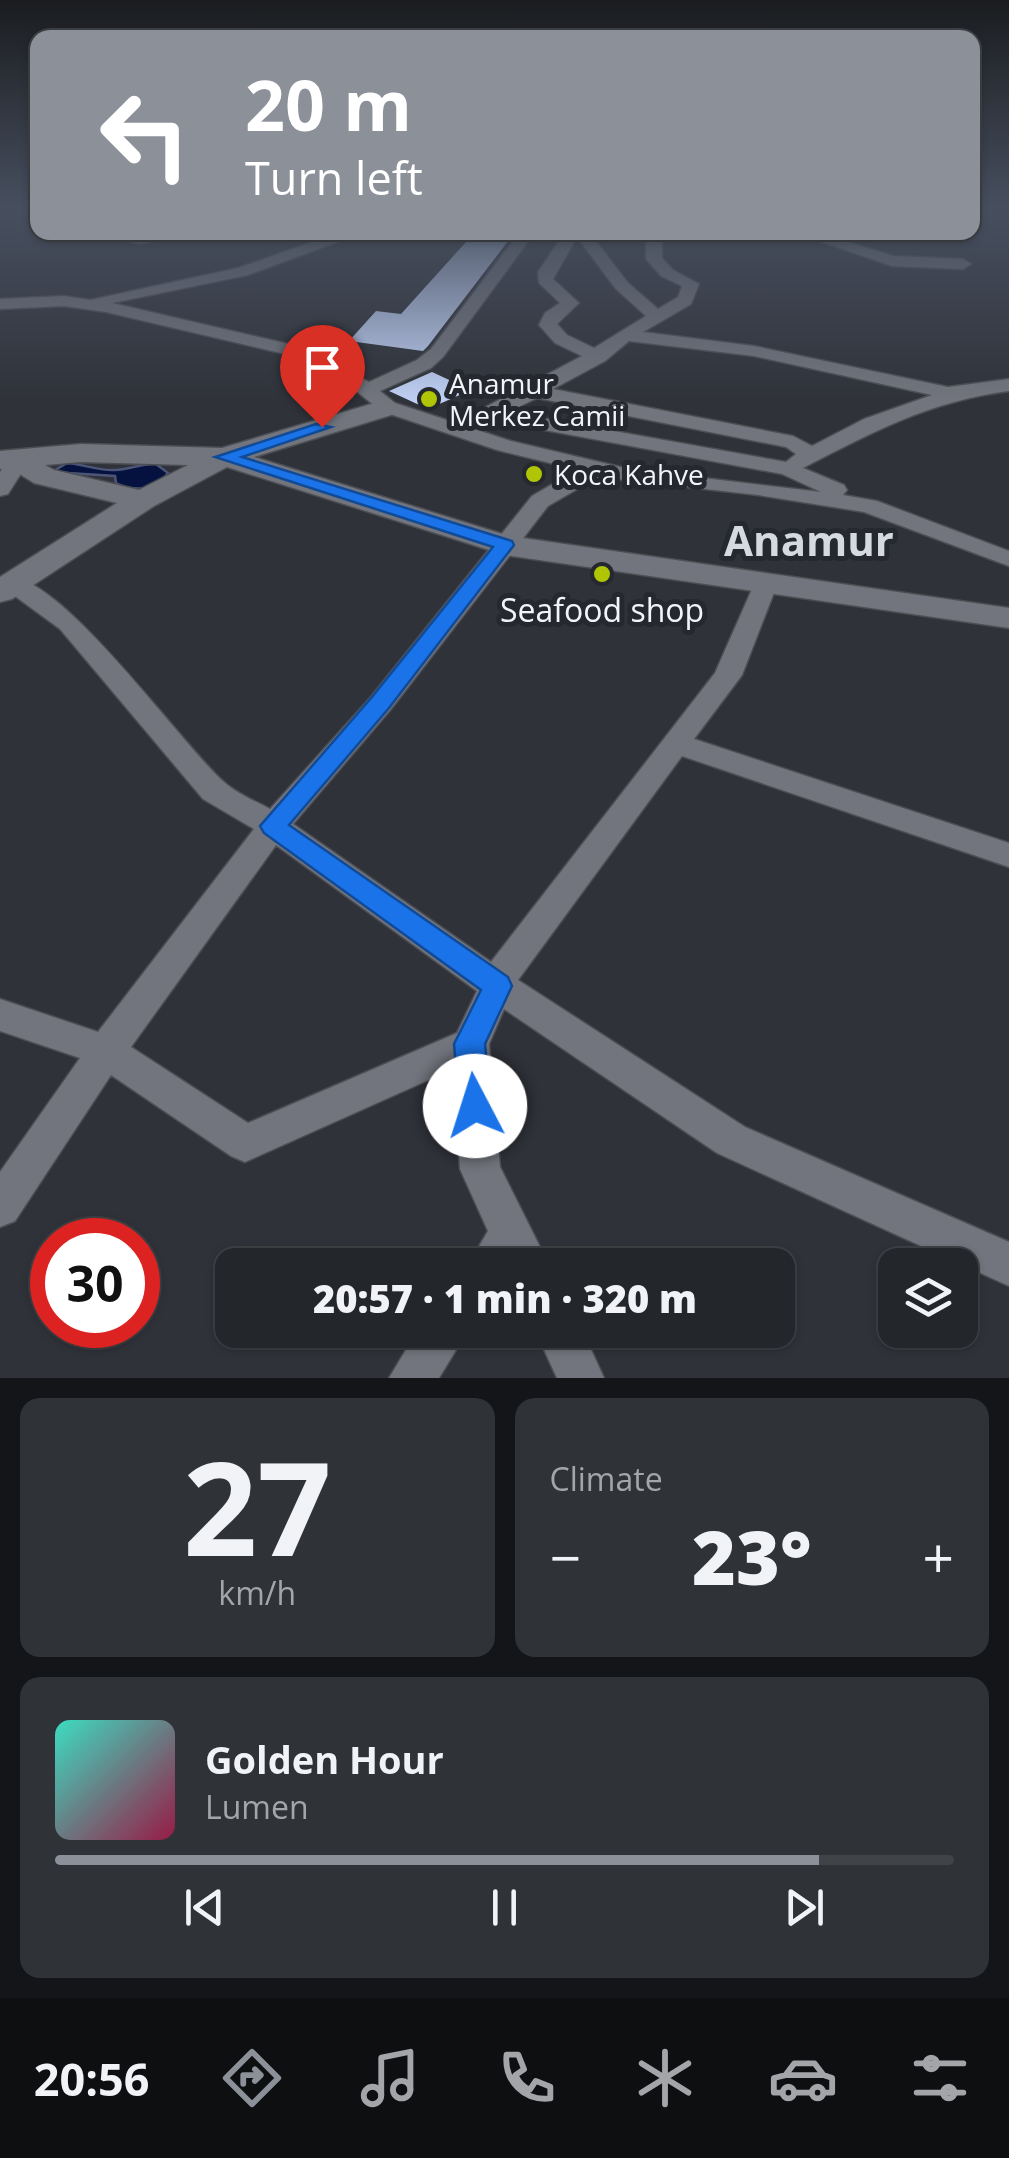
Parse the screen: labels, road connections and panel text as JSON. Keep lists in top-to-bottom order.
{
  "districts": ["Anamur"],
  "places": ["Anamur Merkez Camii", "Koca Kahve", "Seafood shop"],
  "page": {
    "turn": ["20 m", "Turn left"],
    "limit": "30",
    "trip": "20:57 · 1 min · 320 m",
    "tile": [
      ["27", "km/h"],
      "Climate"
    ],
    "heat": ["−", "23°", "+"],
    "song": ["Golden Hour", "Lumen"],
    "tabs": "20:56"
  }
}
